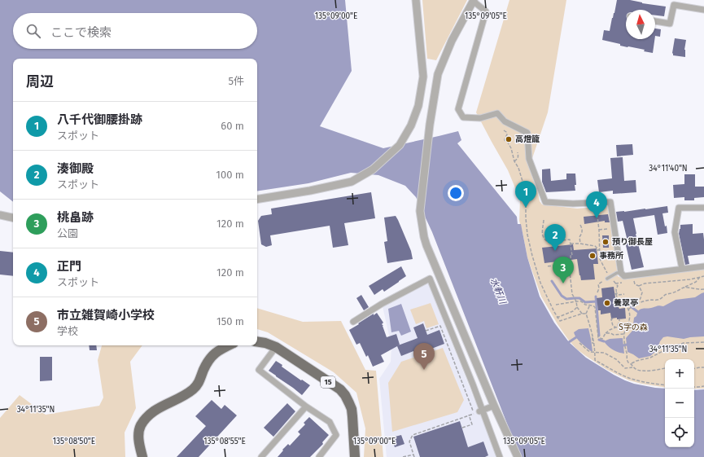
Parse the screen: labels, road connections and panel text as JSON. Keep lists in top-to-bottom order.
{
  "streets": {
    "main road": ["15"]
  },
  "water": ["水軒川"],
  "parks": ["S字の森"],
  "places": [
    "高燈籠",
    "預り御長屋",
    "事務所",
    "養翠亭"
  ],
  "north": "top",
  "page": {
    "search": "ここで検索",
    "heading": ["周辺", "5件"],
    "list": [
      {
        "mark": "1",
        "name": "八千代御腰掛跡",
        "note": "スポット",
        "value": "60 m"
      },
      {
        "mark": "2",
        "name": "湊御殿",
        "note": "スポット",
        "value": "100 m"
      },
      {
        "mark": "3",
        "name": "桃畠跡",
        "note": "公園",
        "value": "120 m"
      },
      {
        "mark": "4",
        "name": "正門",
        "note": "スポット",
        "value": "120 m"
      },
      {
        "mark": "5",
        "name": "市立雑賀崎小学校",
        "note": "学校",
        "value": "150 m"
      }
    ],
    "pins": [
      "1",
      "4",
      "2",
      "3",
      "5"
    ],
    "map_buttons": ["+", "−"]
  },
  "coordinates": [
    "135°09'00\"E",
    "135°09'05\"E",
    "34°11'40\"N",
    "34°11'35\"N",
    "135°08'50\"E",
    "135°08'55\"E"
  ]
}
